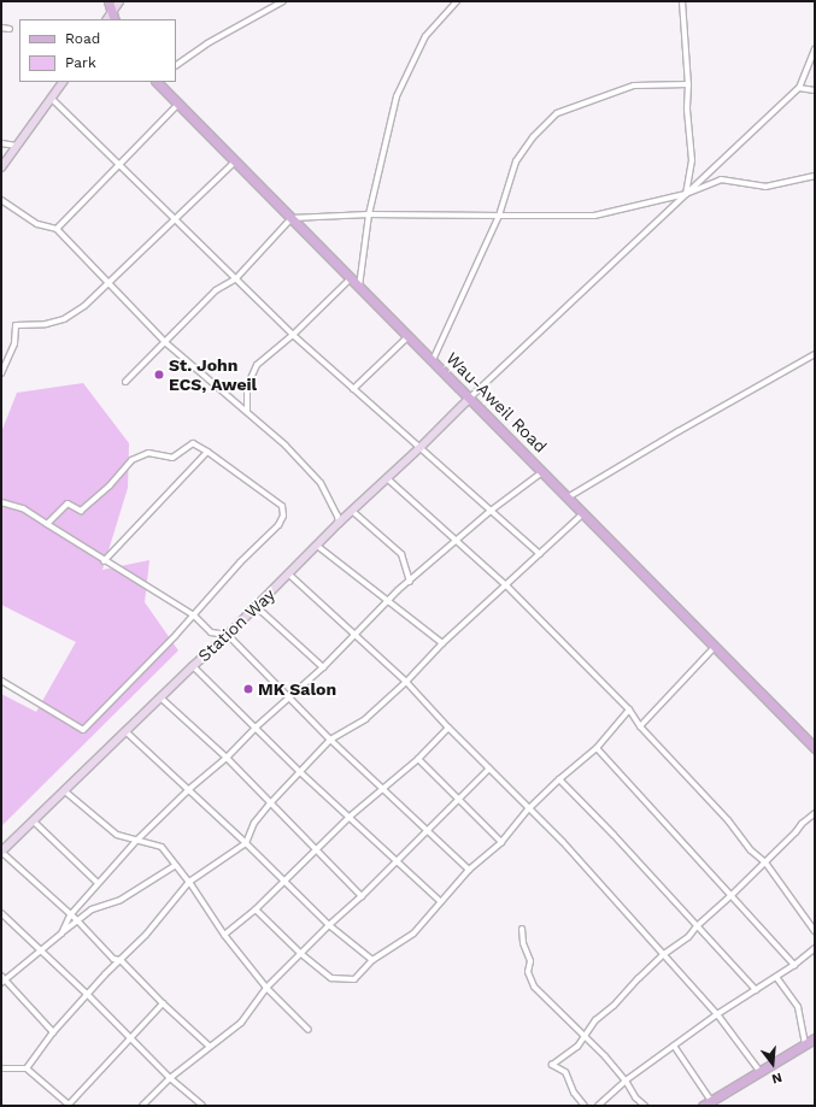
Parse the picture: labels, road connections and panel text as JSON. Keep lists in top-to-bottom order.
{
  "streets": {
    "main road": ["Wau-Aweil Road", "Station Way"]
  },
  "crossings": [
    ["Wau-Aweil Road", "Station Way"]
  ],
  "places": ["St. John ECS, Aweil", "MK Salon"],
  "legend": ["Road", "Park"],
  "north": "bottom"
}
